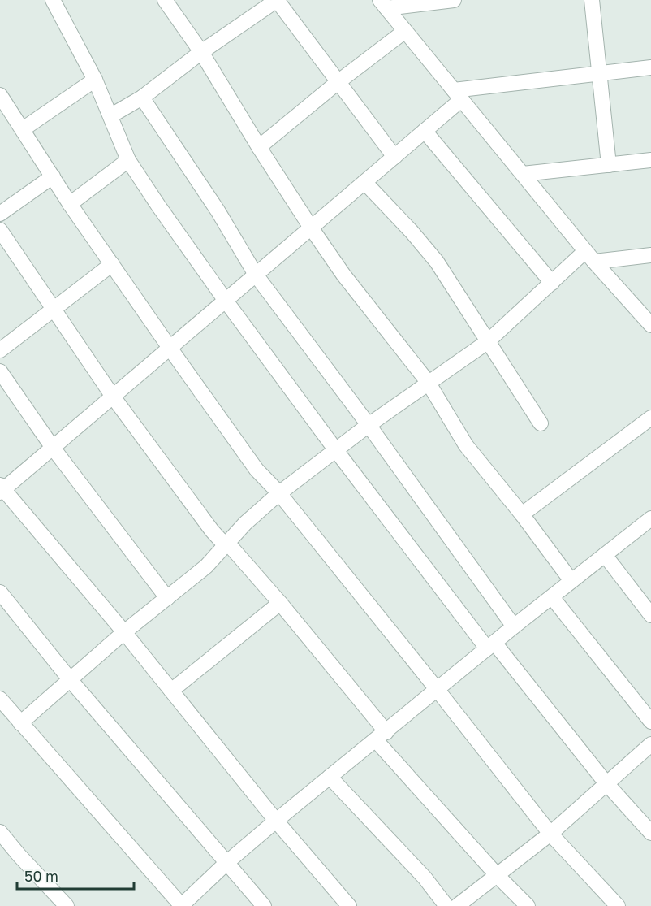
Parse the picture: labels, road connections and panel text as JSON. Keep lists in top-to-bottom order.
{
  "scale_bar": "50 m"
}
